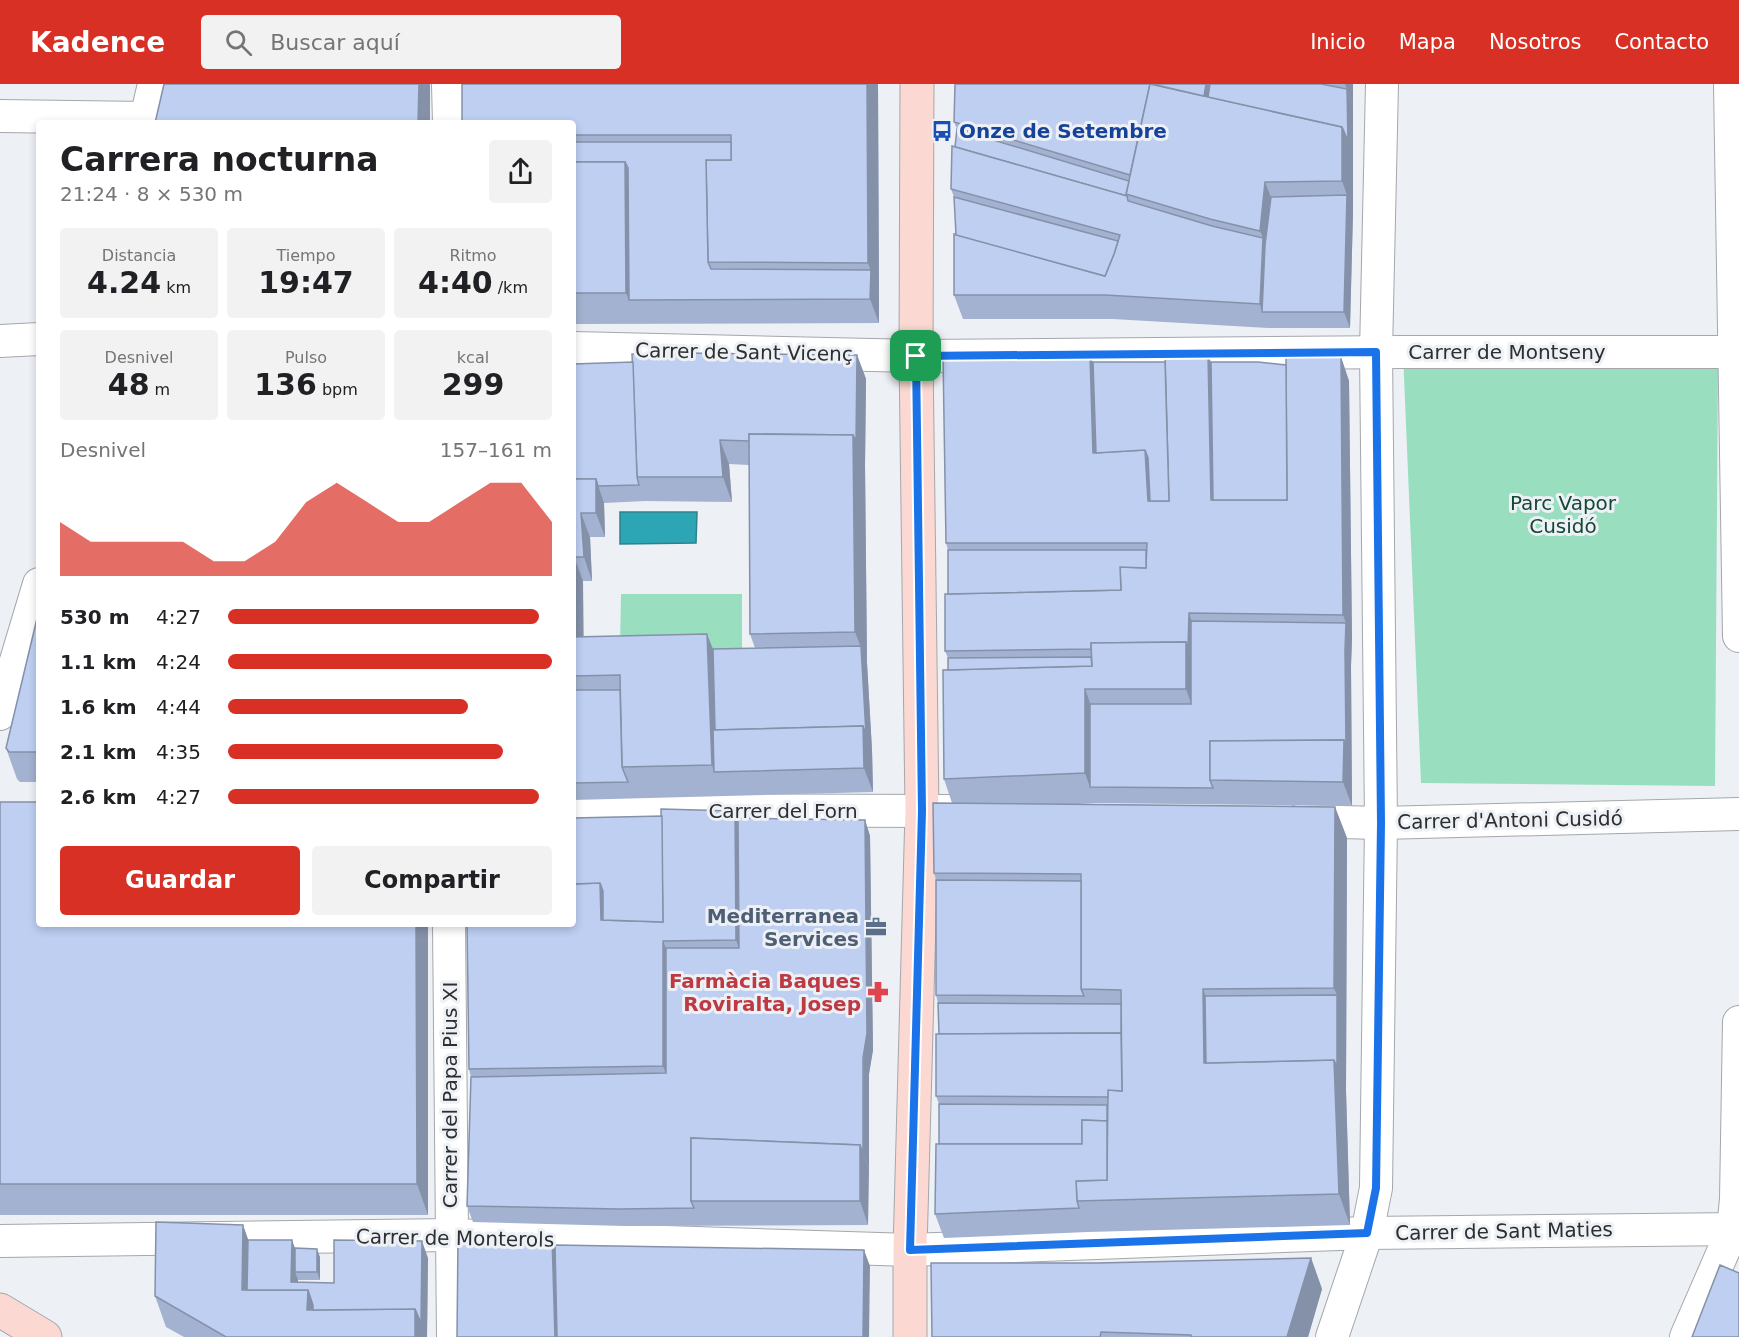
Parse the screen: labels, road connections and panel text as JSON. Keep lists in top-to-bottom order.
{
  "streets": {
    "street": [
      "Carrer de Sant Vicenç",
      "Carrer de Montseny",
      "Carrer del Forn",
      "Carrer d'Antoni Cusidó",
      "Carrer del Papa Pius XI",
      "Carrer de Sant Maties",
      "Carrer de Monterols"
    ]
  },
  "crossings": [
    ["Carrer de Sant Vicenç", "Carrer de Montseny"],
    ["Carrer del Papa Pius XI", "Carrer de Monterols"],
    ["Carrer de Sant Maties", "Carrer de Monterols"]
  ],
  "parks": ["Parc Vapor Cusidó"],
  "places": {
    "bus stop": ["Onze de Setembre"],
    "office": ["Mediterranea Services"],
    "pharmacy": ["Farmàcia Baques Roviralta, Josep"]
  },
  "page": {
    "header": "Kadence",
    "search": "Buscar aquí",
    "nav": [
      "Inicio",
      "Mapa",
      "Nosotros",
      "Contacto"
    ],
    "heading": ["Carrera nocturna", "21:24 · 8 × 530 m"],
    "stats": [
      ["Distancia", "4.24 km"],
      ["Tiempo", "19:47"],
      ["Ritmo", "4:40 /km"],
      ["Desnivel", "48 m"],
      ["Pulso", "136 bpm"],
      ["kcal", "299"]
    ],
    "chart": ["Desnivel", "157–161 m"],
    "list": [
      {
        "name": "530 m",
        "note": "4:27"
      },
      {
        "name": "1.1 km",
        "note": "4:24"
      },
      {
        "name": "1.6 km",
        "note": "4:44"
      },
      {
        "name": "2.1 km",
        "note": "4:35"
      },
      {
        "name": "2.6 km",
        "note": "4:27"
      }
    ],
    "buttons": ["Guardar", "Compartir"]
  }
}
